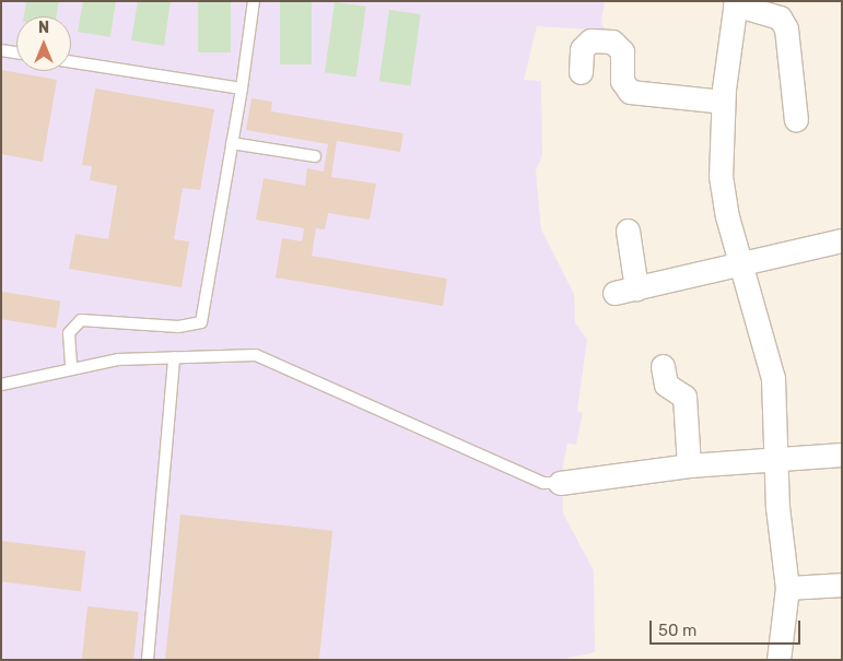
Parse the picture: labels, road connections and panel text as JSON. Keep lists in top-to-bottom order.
{
  "scale_bar": "50 m",
  "north": "top"
}
